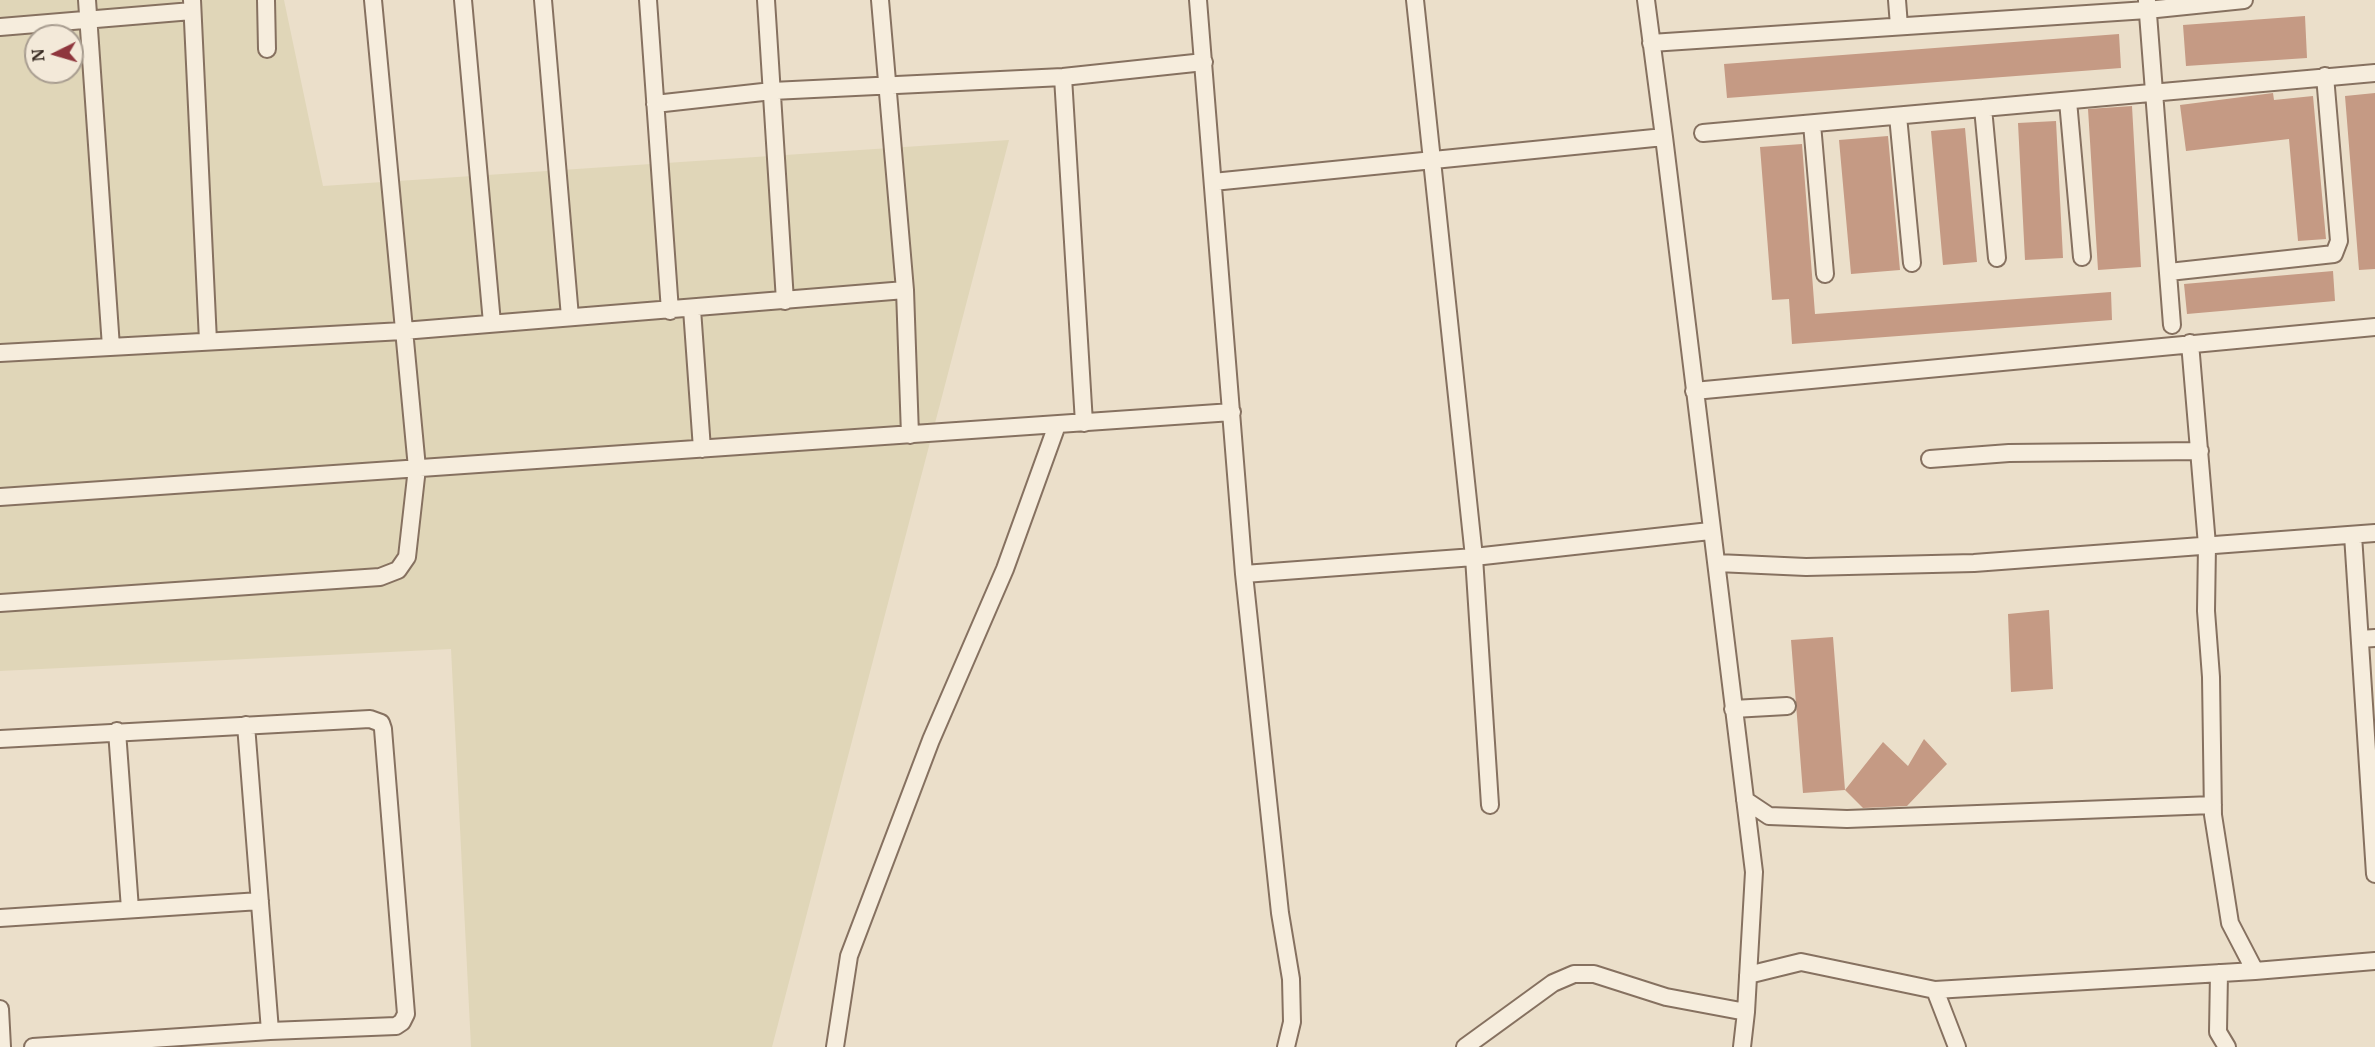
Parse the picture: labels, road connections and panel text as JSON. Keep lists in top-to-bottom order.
{
  "north": "left"
}
